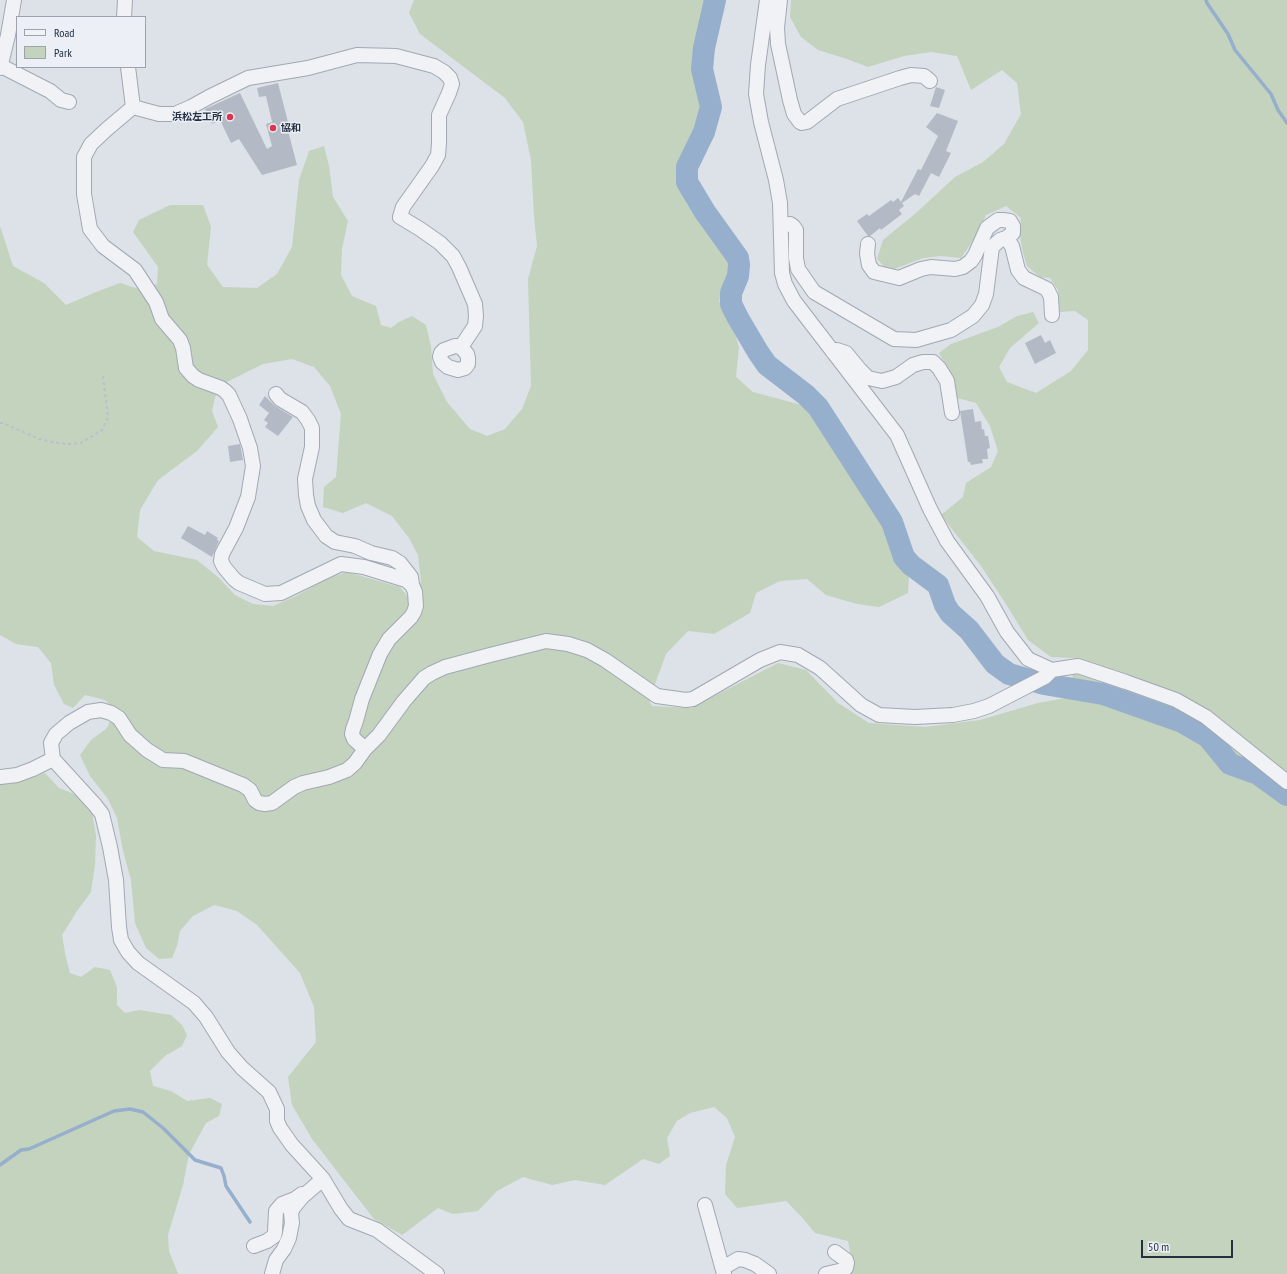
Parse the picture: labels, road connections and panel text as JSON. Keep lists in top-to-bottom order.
{
  "places": ["浜松左工所", "協和"],
  "legend": ["Road", "Park"],
  "scale_bar": "50 m"
}
